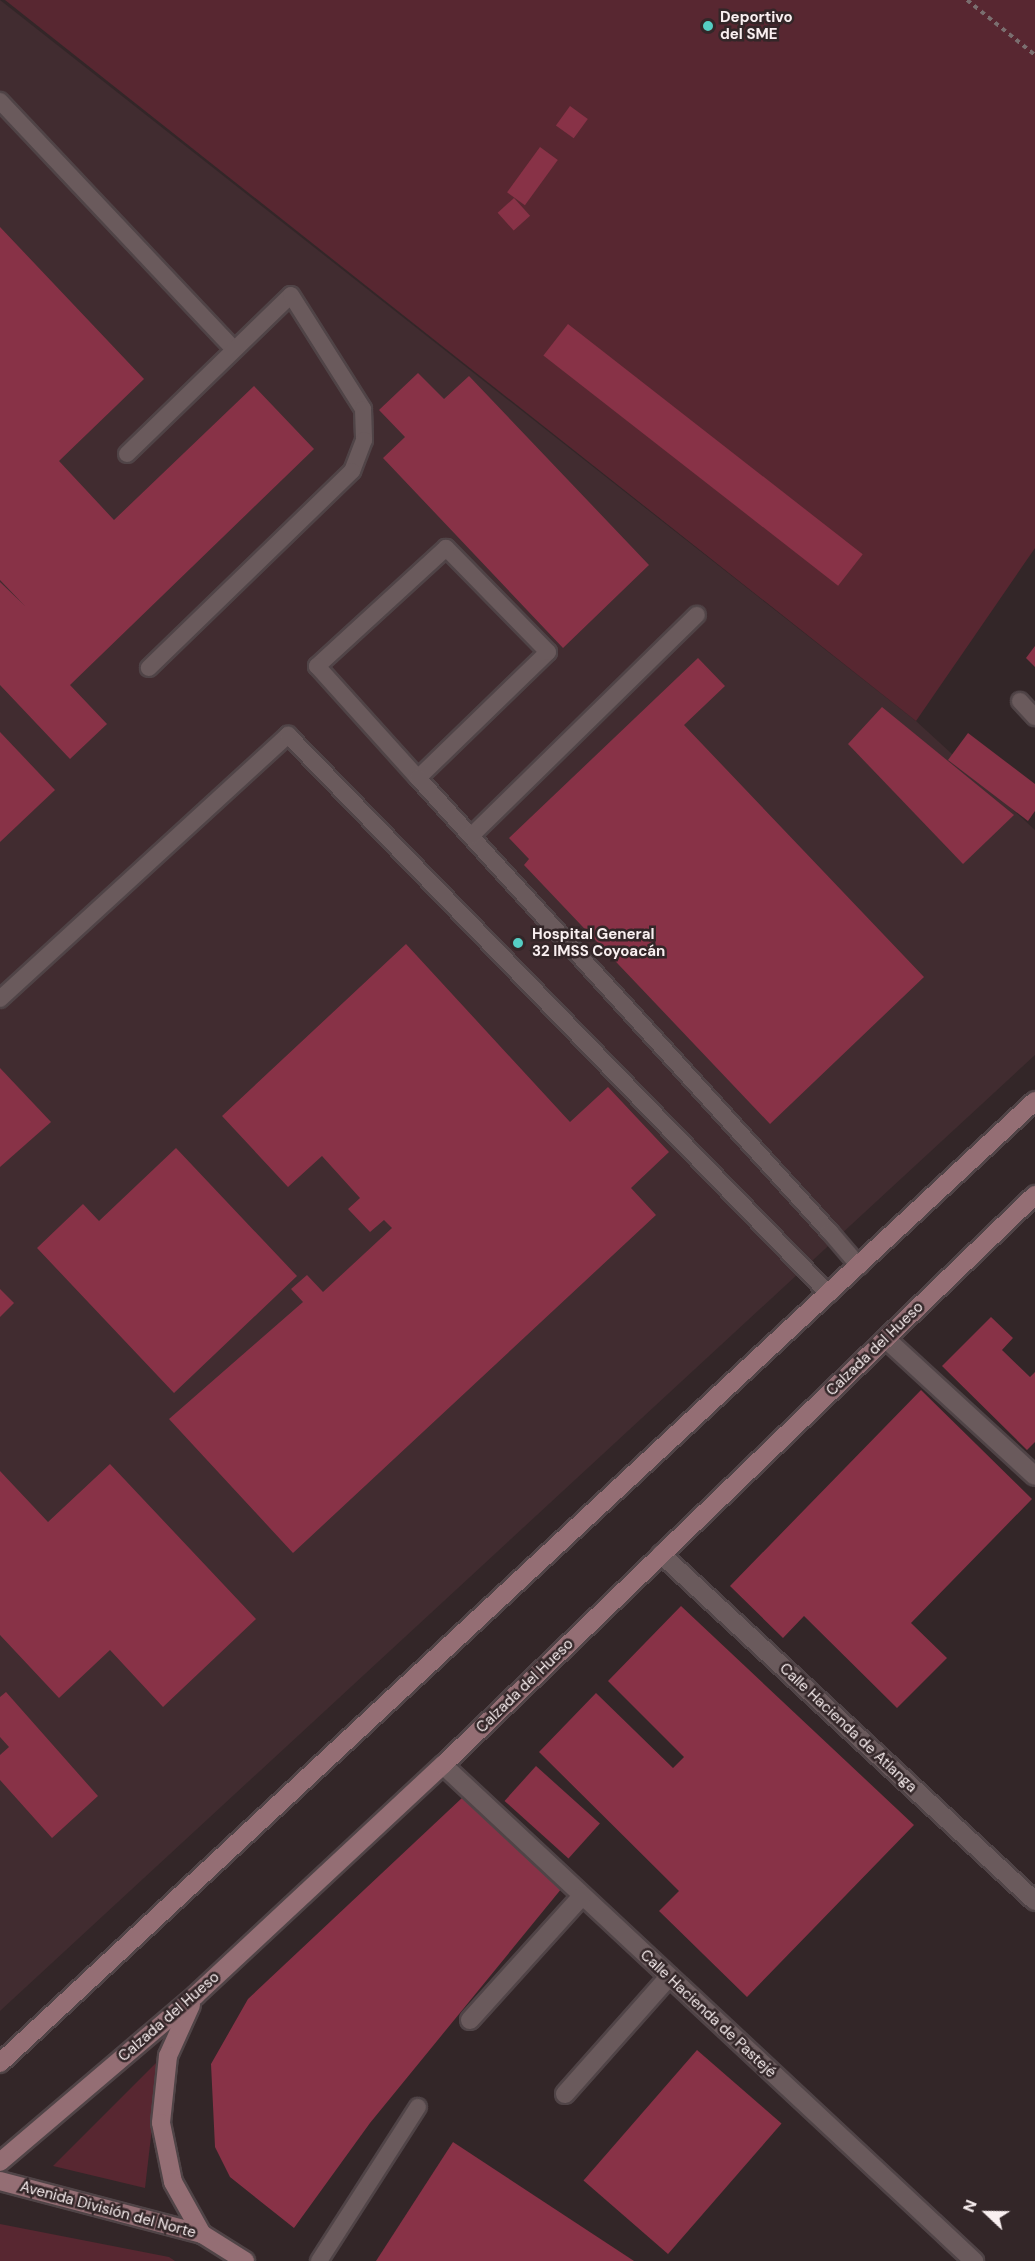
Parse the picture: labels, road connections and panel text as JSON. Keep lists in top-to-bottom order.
{
  "streets": {
    "main road": ["Calzada del Hueso", "Avenida División del Norte"],
    "street": ["Calle Hacienda de Atlanga", "Calle Hacienda de Pastejé"]
  },
  "crossings": [
    ["Calzada del Hueso", "Calle Hacienda de Atlanga"],
    ["Calzada del Hueso", "Calle Hacienda de Pastejé"]
  ],
  "places": ["Deportivo del SME", "Hospital General 32 IMSS Coyoacán"],
  "north": "left"
}
